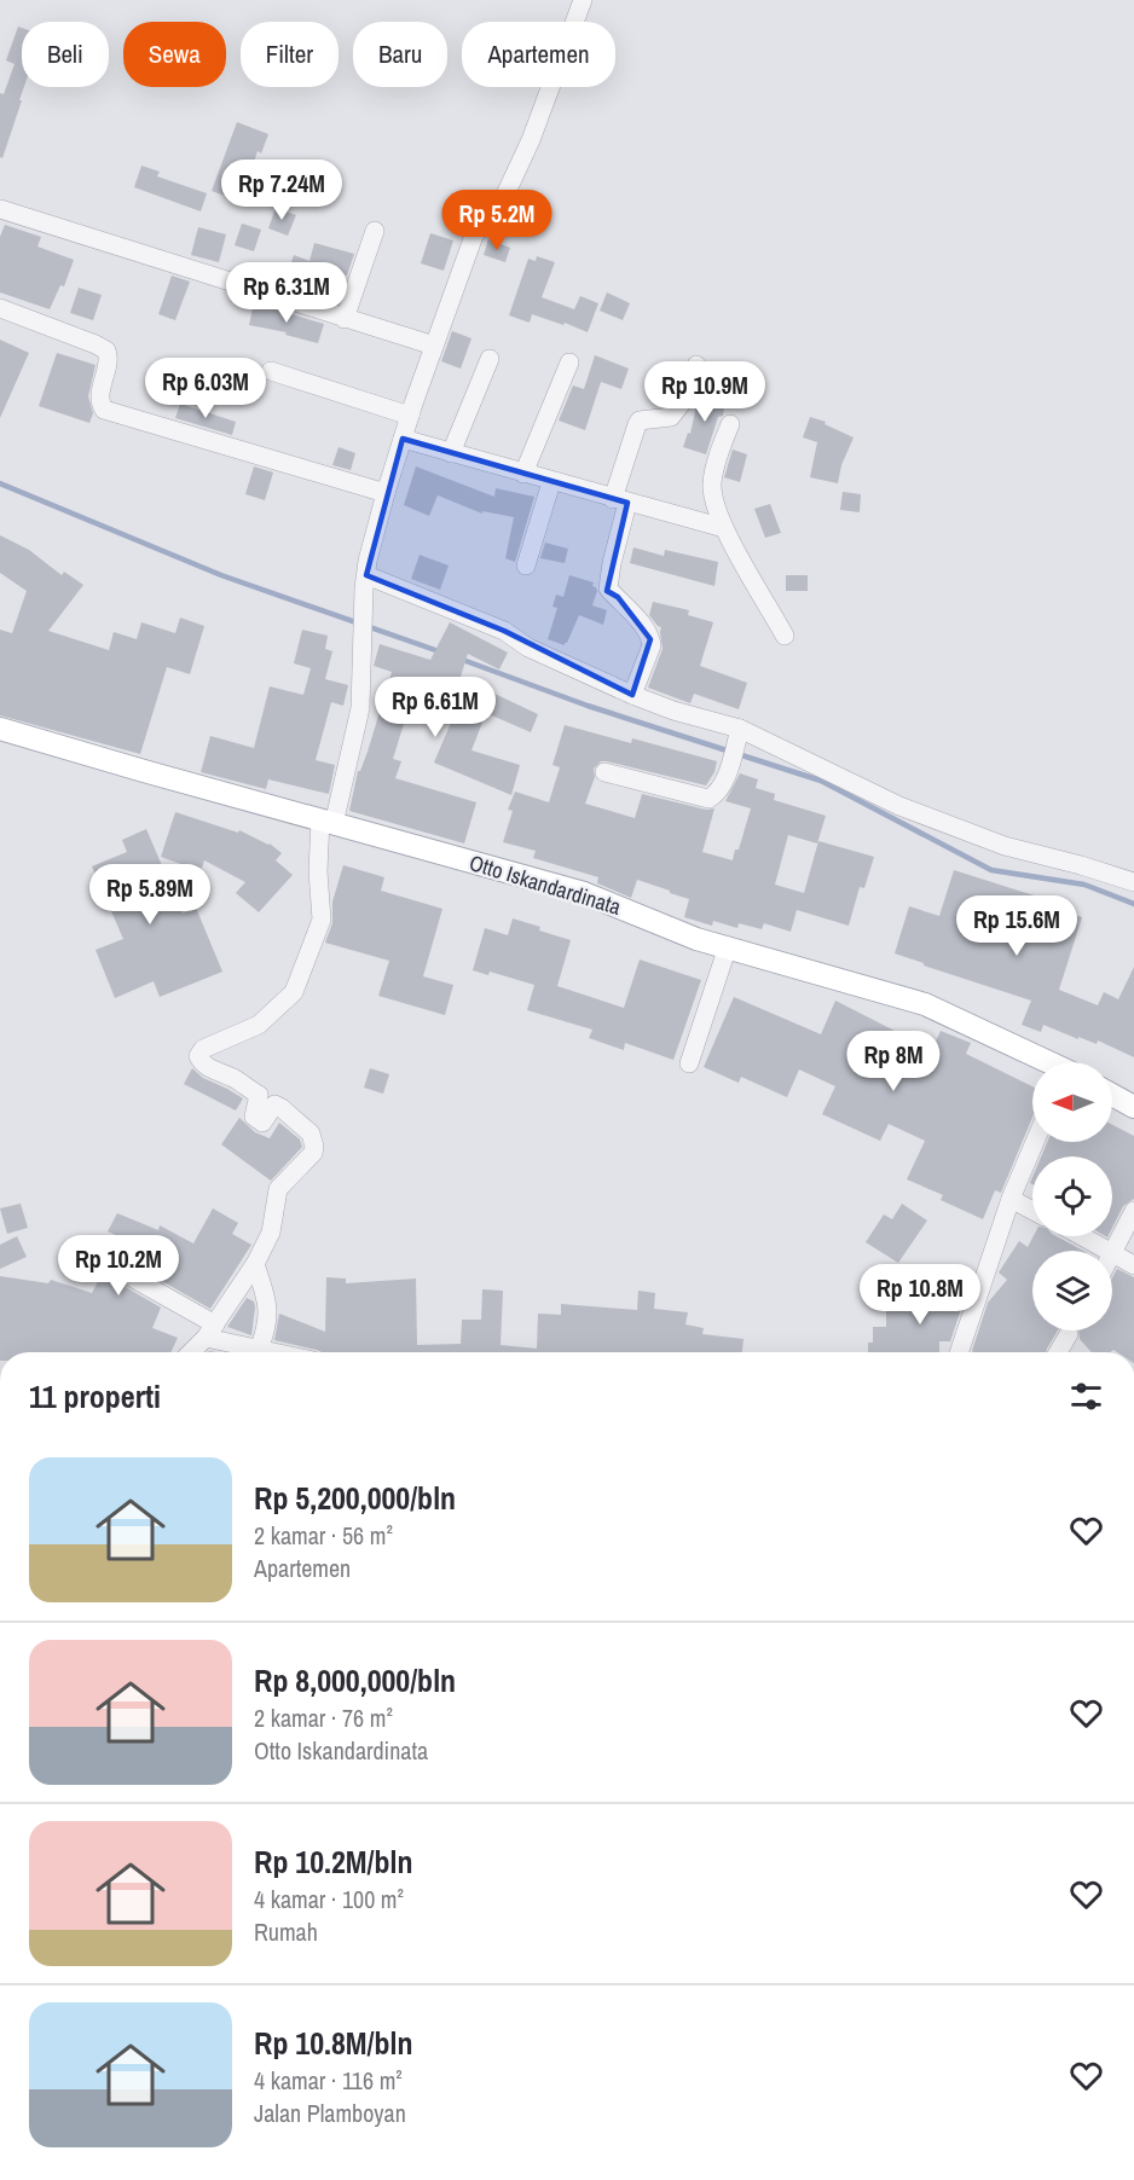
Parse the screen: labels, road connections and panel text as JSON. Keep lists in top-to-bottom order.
{
  "streets": {
    "main road": ["Otto Iskandardinata"]
  },
  "north": "left",
  "page": {
    "chip": [
      "Beli",
      "Sewa",
      "Filter",
      "Baru",
      "Apartemen"
    ],
    "price": [
      "Rp 7.24M",
      "Rp 5.2M",
      "Rp 6.31M",
      "Rp 6.03M",
      "Rp 10.9M",
      "Rp 6.61M",
      "Rp 5.89M",
      "Rp 15.6M",
      "Rp 8M",
      "Rp 10.2M",
      "Rp 10.8M"
    ],
    "heading": "11 properti",
    "list": [
      {
        "name": "Rp 5,200,000/bln",
        "note": "2 kamar · 56 m² · Apartemen"
      },
      {
        "name": "Rp 8,000,000/bln",
        "note": "2 kamar · 76 m² · Otto Iskandardinata"
      },
      {
        "name": "Rp 10.2M/bln",
        "note": "4 kamar · 100 m² · Rumah"
      },
      {
        "name": "Rp 10.8M/bln",
        "note": "4 kamar · 116 m² · Jalan Plamboyan"
      }
    ]
  }
}
